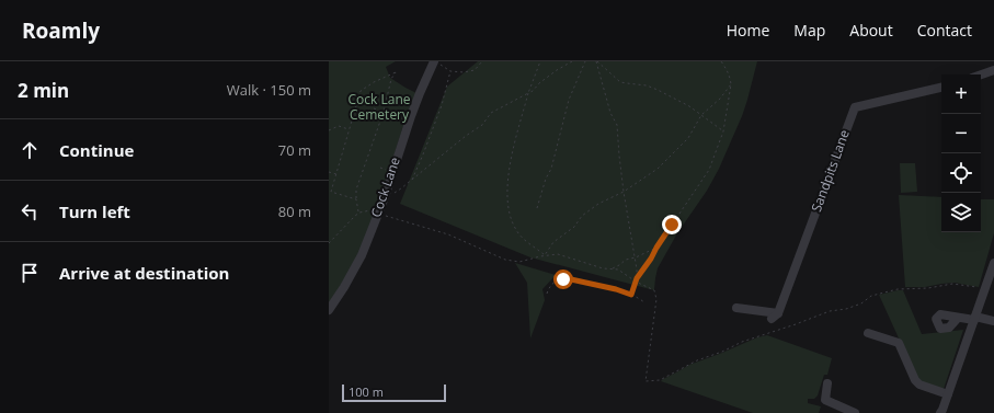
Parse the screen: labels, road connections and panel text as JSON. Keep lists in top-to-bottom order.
{
  "streets": {
    "street": ["Sandpits Lane", "Cock Lane"]
  },
  "parks": ["Cock Lane Cemetery"],
  "scale_bar": "100 m",
  "page": {
    "header": "Roamly",
    "nav": [
      "Home",
      "Map",
      "About",
      "Contact"
    ],
    "heading": ["2 min", "Walk · 150 m"],
    "map_buttons": ["+", "−"],
    "list": [
      ["Continue", "70 m"],
      ["Turn left", "80 m"],
      "Arrive at destination"
    ],
    "scale": "100 m"
  }
}
